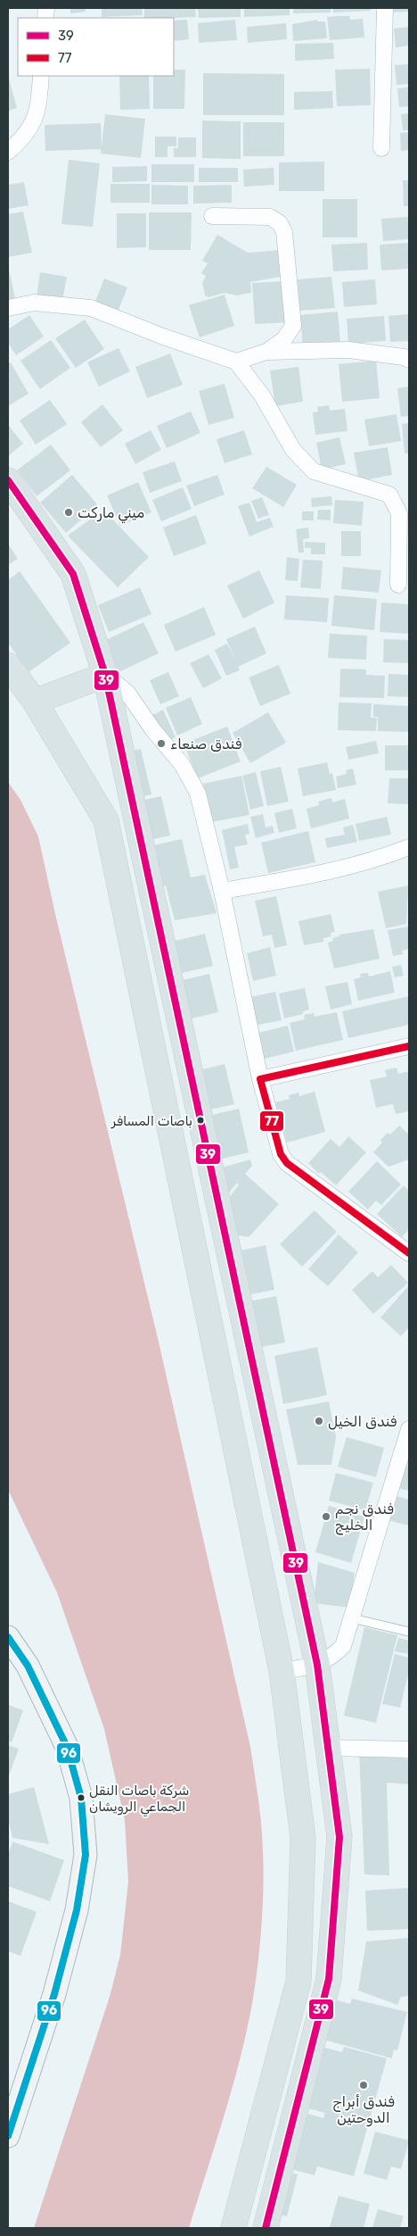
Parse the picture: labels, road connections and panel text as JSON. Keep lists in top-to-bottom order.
{
  "places": [
    "ميني ماركت",
    "فندق صنعاء",
    "باصات المسافر",
    "فندق الخيل",
    "فندق نجم الخليج",
    "شركة باصات النقل الجماعي الرويشان",
    "فندق أبراج الدوحتين"
  ],
  "lines": ["transit line 39", "transit line 77", "transit line 96"],
  "legend": ["39", "77"]
}
